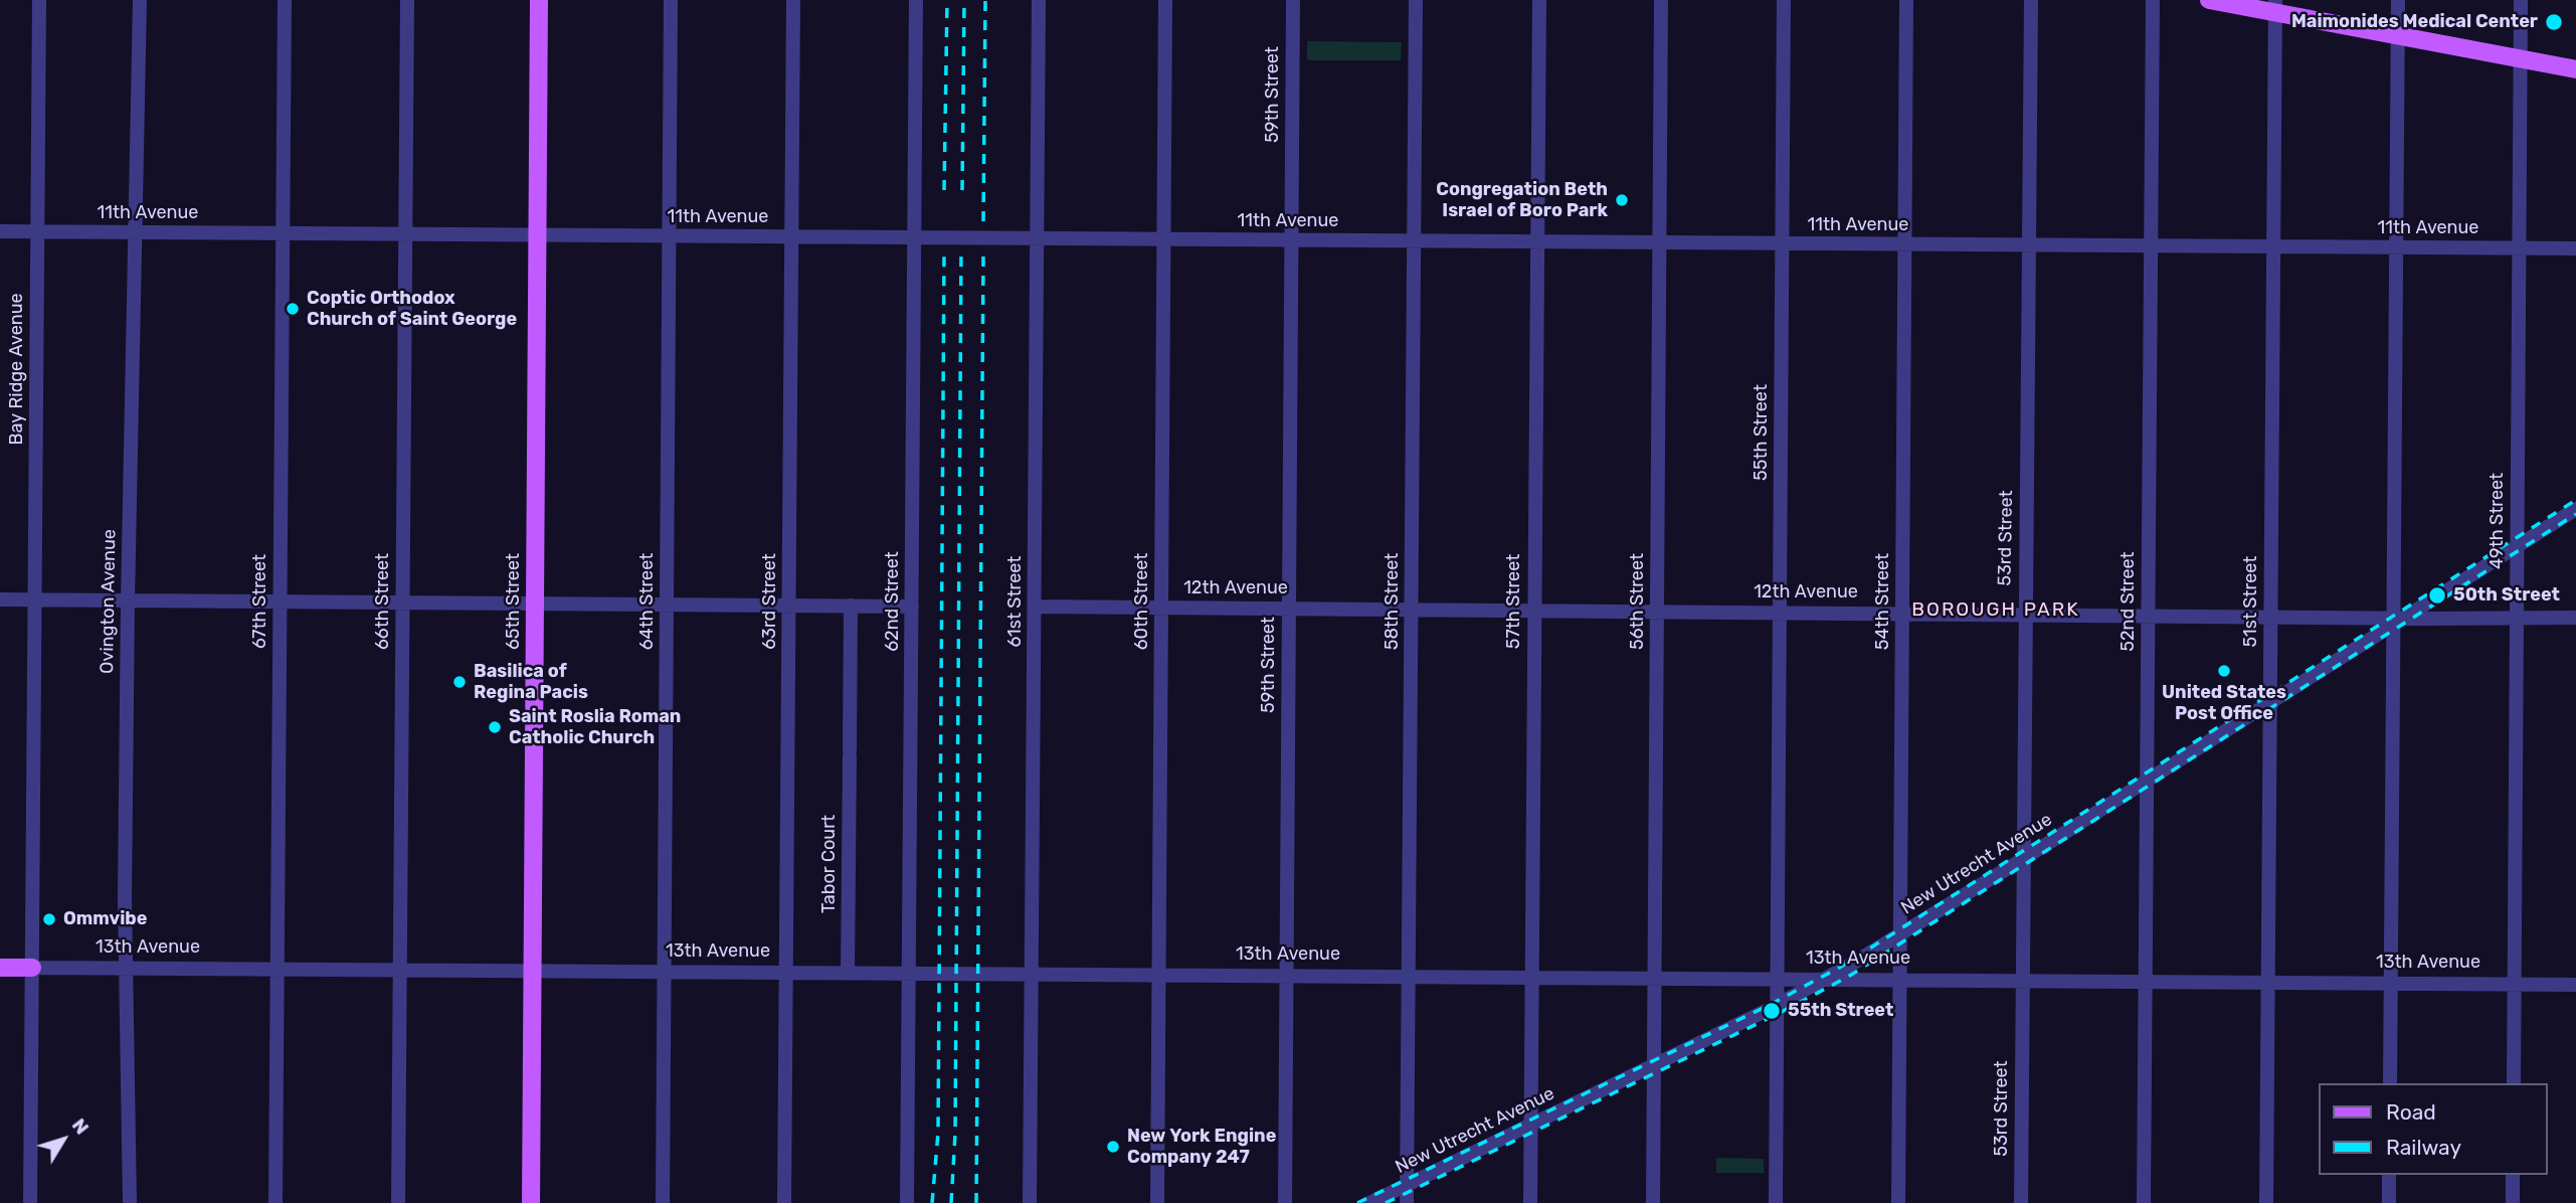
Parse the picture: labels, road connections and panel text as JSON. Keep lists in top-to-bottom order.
{
  "streets": {
    "main road": ["65th Street", "13th Avenue"],
    "street": [
      "59th Street",
      "11th Avenue",
      "Bay Ridge Avenue",
      "55th Street",
      "49th Street",
      "53rd Street",
      "12th Avenue",
      "Ovington Avenue",
      "67th Street",
      "66th Street",
      "64th Street",
      "63rd Street",
      "62nd Street",
      "61st Street",
      "60th Street",
      "58th Street",
      "57th Street",
      "56th Street",
      "54th Street",
      "52nd Street",
      "51st Street",
      "Tabor Court",
      "New Utrecht Avenue"
    ]
  },
  "crossings": [
    ["59th Street", "11th Avenue"],
    ["59th Street", "12th Avenue"],
    ["59th Street", "13th Avenue"],
    ["11th Avenue", "Bay Ridge Avenue"],
    ["11th Avenue", "55th Street"],
    ["11th Avenue", "49th Street"],
    ["11th Avenue", "53rd Street"],
    ["11th Avenue", "Ovington Avenue"],
    ["11th Avenue", "67th Street"],
    ["11th Avenue", "66th Street"],
    ["11th Avenue", "65th Street"],
    ["11th Avenue", "64th Street"],
    ["11th Avenue", "63rd Street"],
    ["11th Avenue", "62nd Street"],
    ["11th Avenue", "61st Street"],
    ["11th Avenue", "60th Street"],
    ["11th Avenue", "58th Street"],
    ["11th Avenue", "57th Street"],
    ["11th Avenue", "56th Street"],
    ["11th Avenue", "54th Street"],
    ["11th Avenue", "52nd Street"],
    ["11th Avenue", "51st Street"],
    ["Bay Ridge Avenue", "13th Avenue"],
    ["55th Street", "12th Avenue"],
    ["55th Street", "New Utrecht Avenue"],
    ["55th Street", "13th Avenue"],
    ["49th Street", "12th Avenue"],
    ["49th Street", "New Utrecht Avenue"],
    ["49th Street", "13th Avenue"],
    ["53rd Street", "12th Avenue"],
    ["53rd Street", "New Utrecht Avenue"],
    ["53rd Street", "13th Avenue"],
    ["12th Avenue", "61st Street"],
    ["12th Avenue", "60th Street"],
    ["12th Avenue", "58th Street"],
    ["12th Avenue", "57th Street"],
    ["12th Avenue", "56th Street"],
    ["12th Avenue", "54th Street"],
    ["12th Avenue", "52nd Street"],
    ["12th Avenue", "51st Street"],
    ["12th Avenue", "New Utrecht Avenue"],
    ["Ovington Avenue", "13th Avenue"],
    ["67th Street", "13th Avenue"],
    ["66th Street", "13th Avenue"],
    ["65th Street", "13th Avenue"],
    ["64th Street", "13th Avenue"],
    ["63rd Street", "13th Avenue"],
    ["62nd Street", "13th Avenue"],
    ["61st Street", "13th Avenue"],
    ["60th Street", "13th Avenue"],
    ["58th Street", "New Utrecht Avenue"],
    ["58th Street", "13th Avenue"],
    ["57th Street", "New Utrecht Avenue"],
    ["57th Street", "13th Avenue"],
    ["56th Street", "New Utrecht Avenue"],
    ["56th Street", "13th Avenue"],
    ["54th Street", "New Utrecht Avenue"],
    ["54th Street", "13th Avenue"],
    ["52nd Street", "New Utrecht Avenue"],
    ["52nd Street", "13th Avenue"],
    ["51st Street", "New Utrecht Avenue"],
    ["51st Street", "13th Avenue"],
    ["Tabor Court", "13th Avenue"],
    ["New Utrecht Avenue", "13th Avenue"]
  ],
  "districts": ["BOROUGH PARK"],
  "places": [
    "Maimonides Medical Center",
    "Congregation Beth Israel of Boro Park",
    "Coptic Orthodox Church of Saint George",
    "50th Street",
    "United States Post Office",
    "Basilica of Regina Pacis",
    "Saint Roslia Roman Catholic Church",
    "Ommvibe",
    "55th Street",
    "New York Engine Company 247"
  ],
  "legend": ["Road", "Railway"],
  "north": "top right"
}
